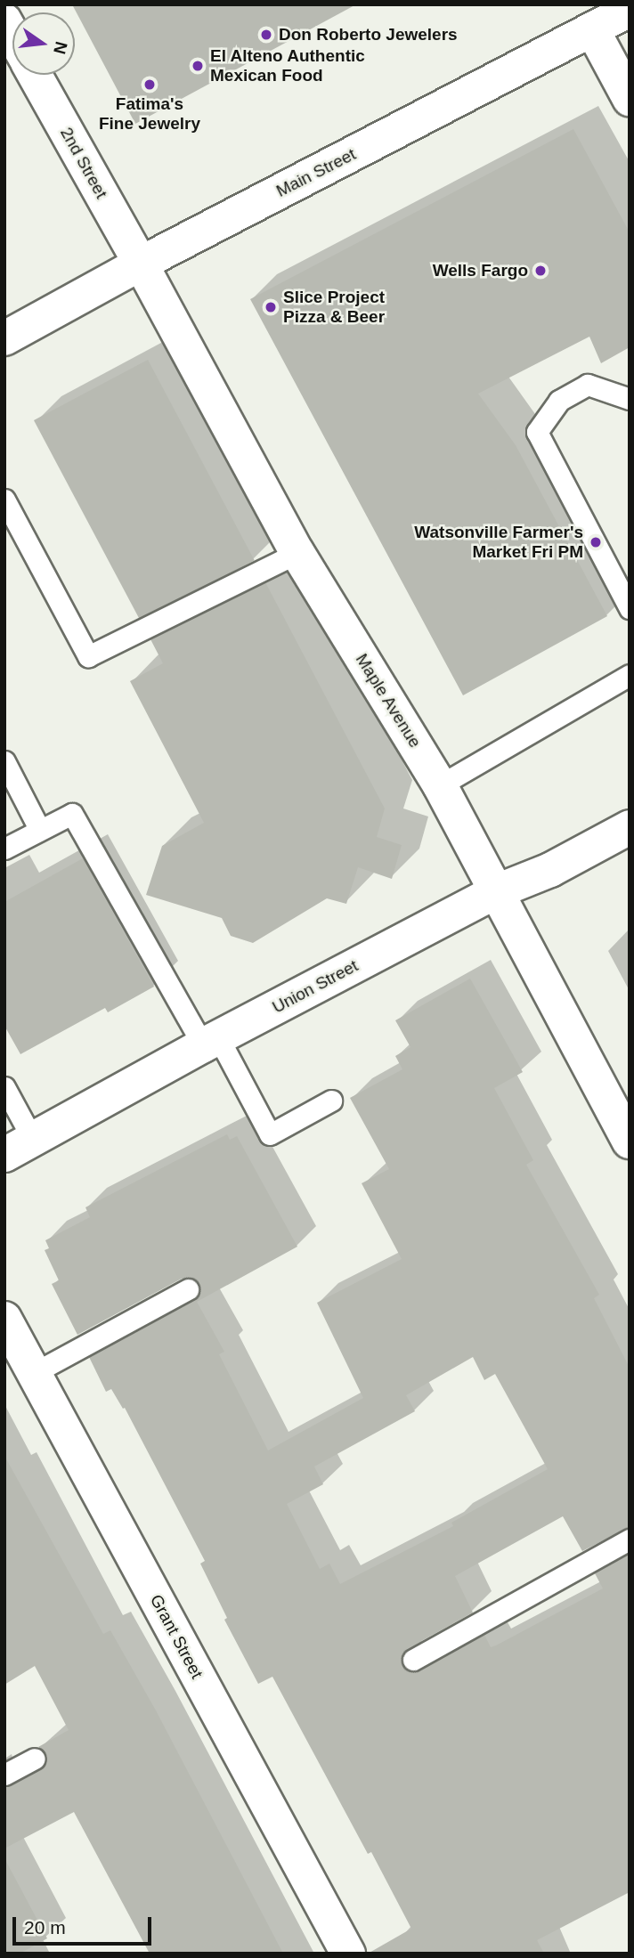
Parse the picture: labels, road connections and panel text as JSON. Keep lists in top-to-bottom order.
{
  "streets": {
    "street": [
      "2nd Street",
      "Main Street",
      "Maple Avenue",
      "Union Street",
      "Grant Street"
    ]
  },
  "crossings": [
    ["2nd Street", "Main Street"],
    ["2nd Street", "Maple Avenue"],
    ["Main Street", "Maple Avenue"],
    ["Maple Avenue", "Union Street"]
  ],
  "places": [
    "Don Roberto Jewelers",
    "El Alteno Authentic Mexican Food",
    "Fatima's Fine Jewelry",
    "Wells Fargo",
    "Slice Project Pizza & Beer",
    "Watsonville Farmer's Market Fri PM"
  ],
  "scale_bar": "20 m",
  "north": "right"
}
